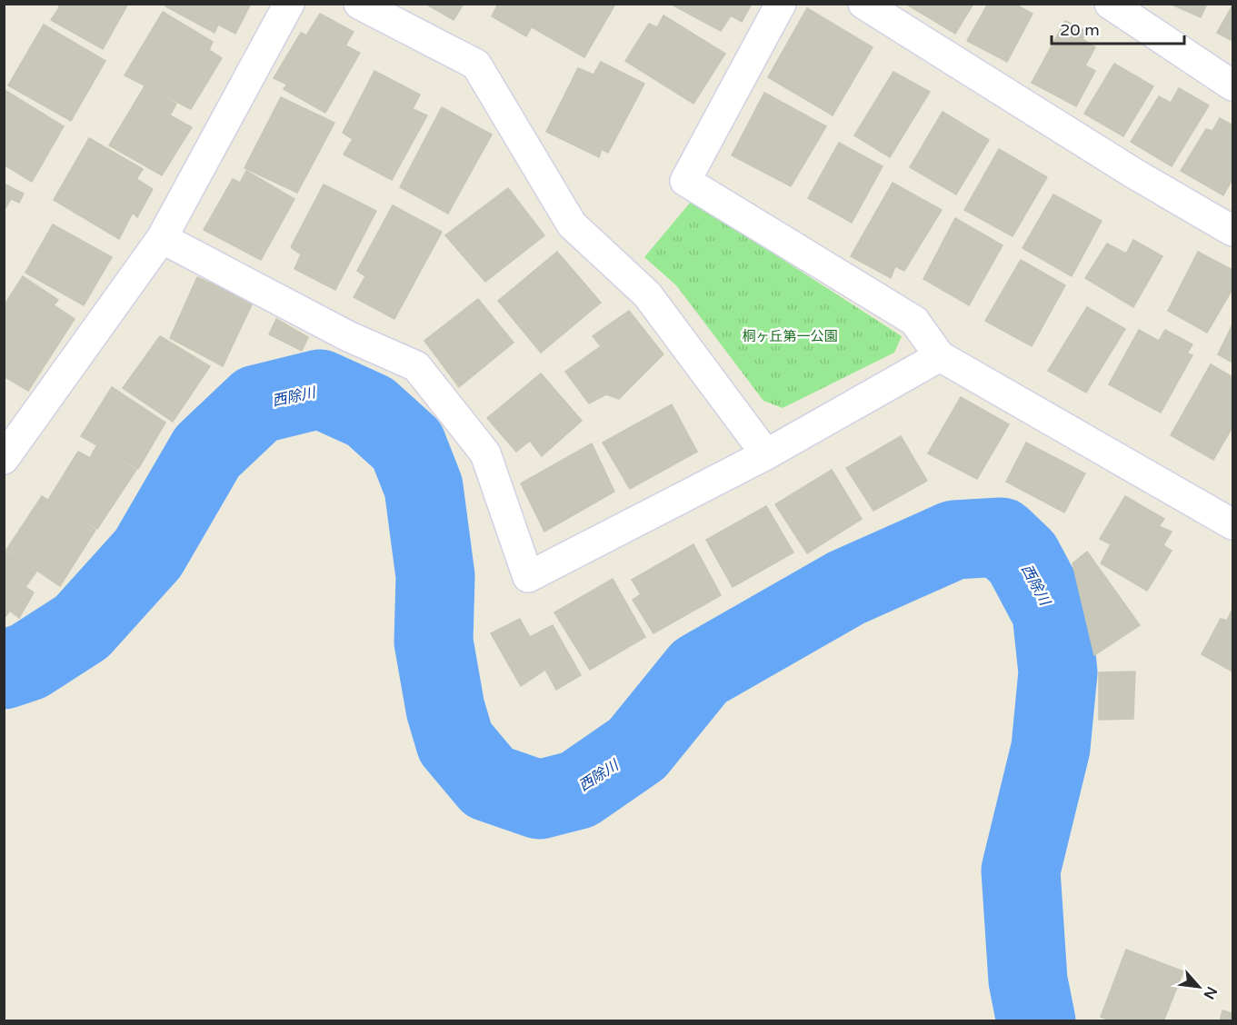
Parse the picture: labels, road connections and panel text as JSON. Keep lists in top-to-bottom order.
{
  "water": ["西除川"],
  "parks": ["桐ヶ丘第一公園"],
  "scale_bar": "20 m",
  "north": "bottom right"
}
